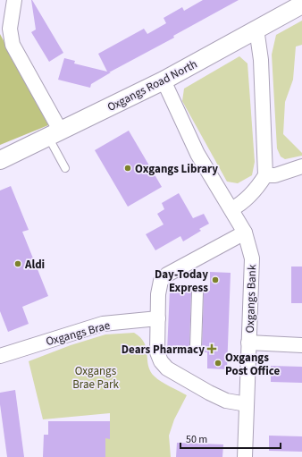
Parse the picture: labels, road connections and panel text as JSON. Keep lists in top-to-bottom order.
{
  "streets": {
    "street": ["Oxgangs Road North", "Oxgangs Bank", "Oxgangs Brae"]
  },
  "crossings": [
    ["Oxgangs Road North", "Oxgangs Bank"]
  ],
  "parks": ["Oxgangs Brae Park"],
  "places": {
    "other": [
      "Oxgangs Library",
      "Aldi",
      "Day-Today Express",
      "Oxgangs Post Office"
    ],
    "health": ["Dears Pharmacy"]
  },
  "scale_bar": "50 m"
}
